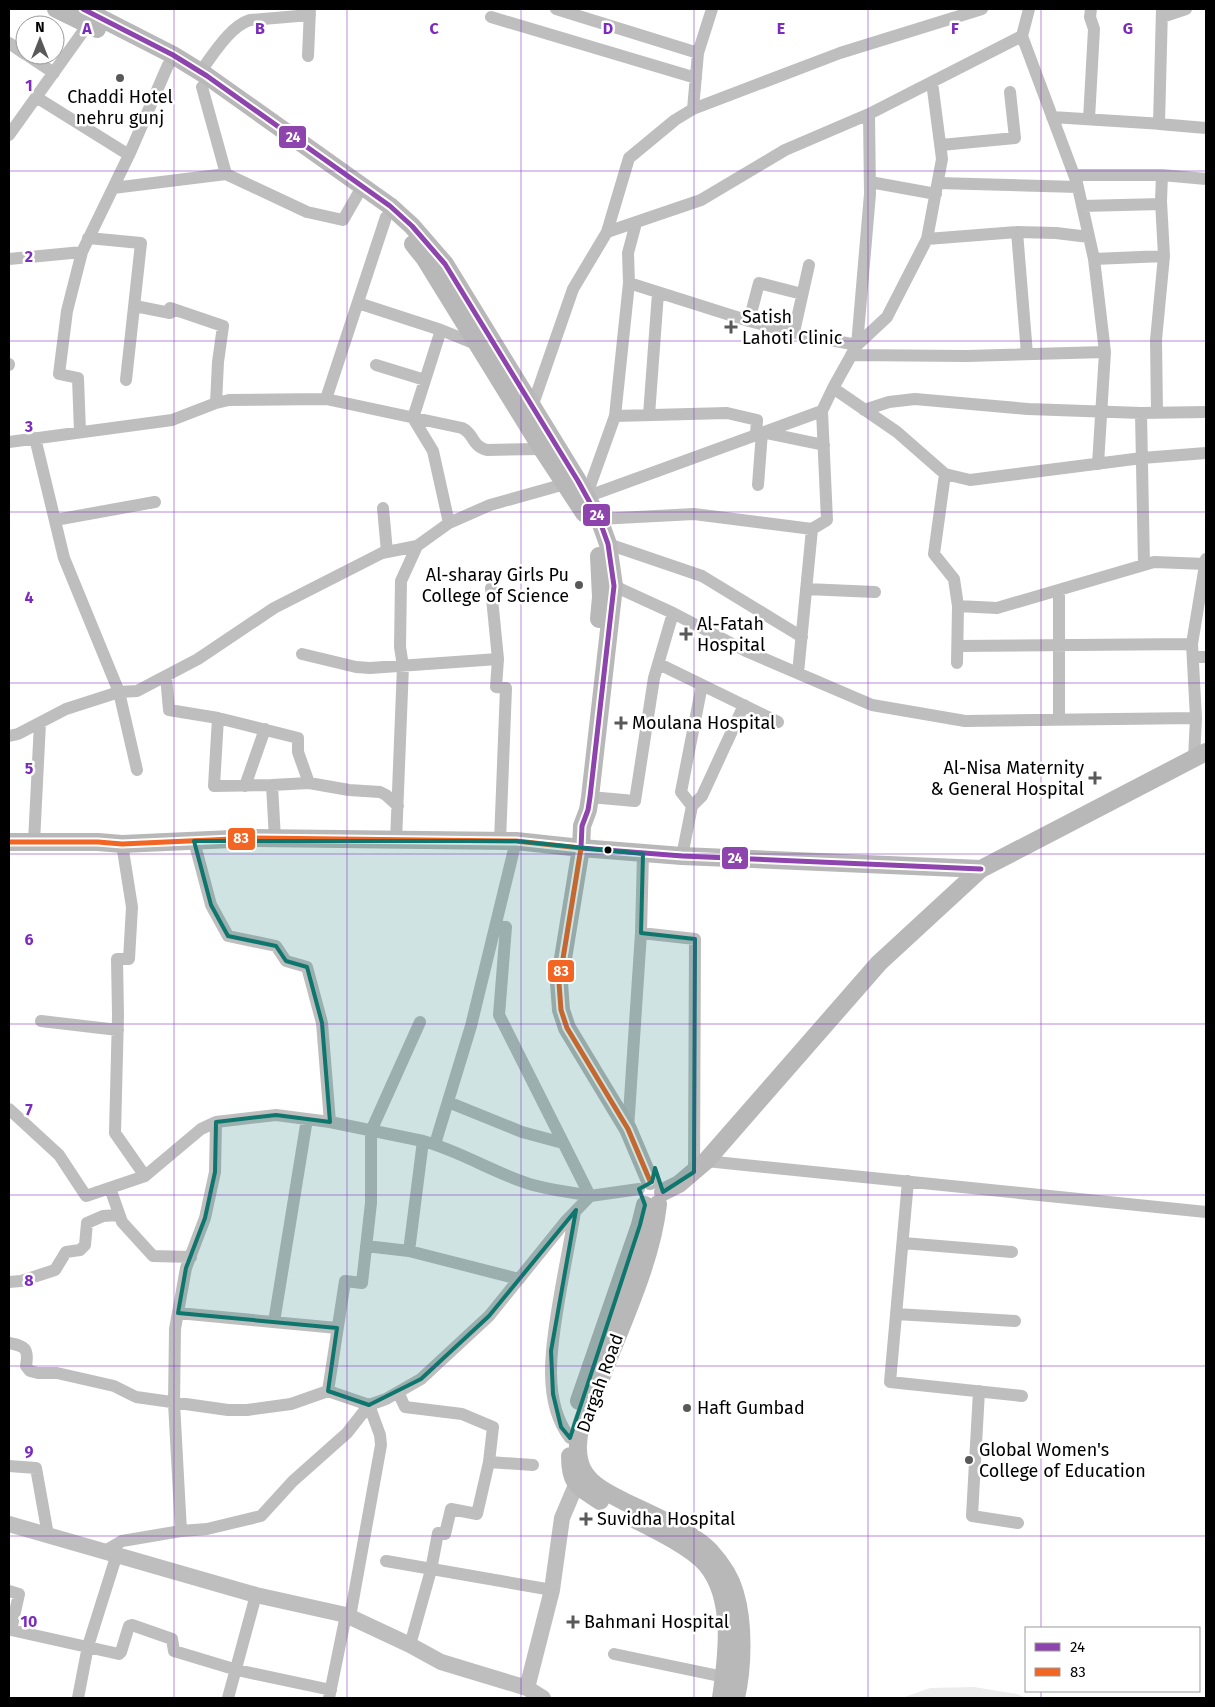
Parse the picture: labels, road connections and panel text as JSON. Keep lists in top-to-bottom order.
{
  "streets": {
    "main road": ["Dargah Road"]
  },
  "places": {
    "other": [
      "Chaddi Hotel nehru gunj",
      "Al-sharay Girls Pu College of Science",
      "Haft Gumbad",
      "Global Women's College of Education"
    ],
    "health": [
      "Satish Lahoti Clinic",
      "Al-Fatah Hospital",
      "Moulana Hospital",
      "Al-Nisa Maternity & General Hospital",
      "Suvidha Hospital",
      "Bahmani Hospital"
    ]
  },
  "lines": ["transit line 24", "transit line 83"],
  "legend": ["24", "83"],
  "north": "top",
  "grid": {
    "columns": [
      "A",
      "B",
      "C",
      "D",
      "E",
      "F",
      "G"
    ],
    "rows": [
      "1",
      "2",
      "3",
      "4",
      "5",
      "6",
      "7",
      "8",
      "9",
      "10"
    ]
  }
}
